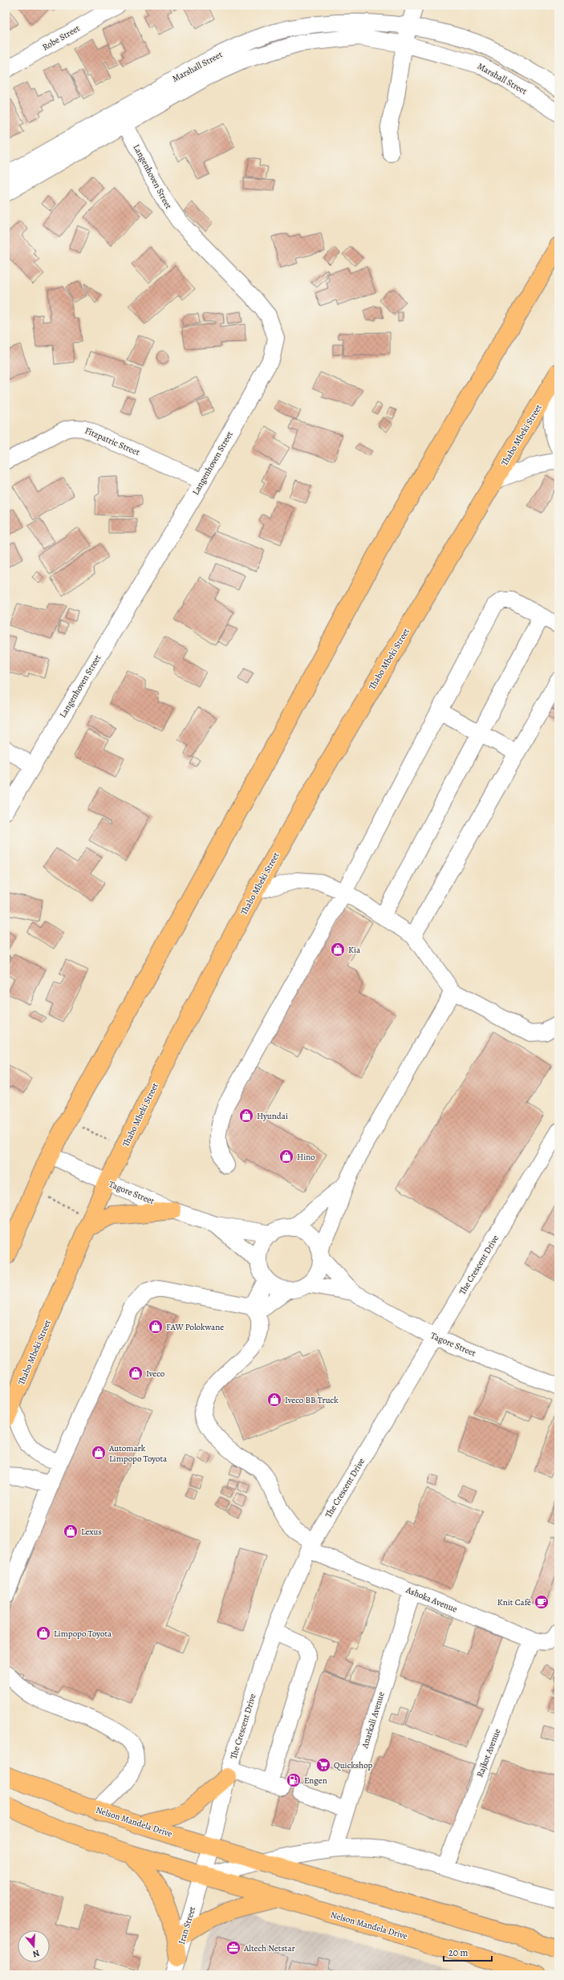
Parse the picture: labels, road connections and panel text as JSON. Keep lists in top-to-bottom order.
{
  "streets": {
    "main road": ["Thabo Mbeki Street", "Nelson Mandela Drive"],
    "street": [
      "Robe Street",
      "Marshall Street",
      "Langenhoven Street",
      "Fitzpatric Street",
      "Tagore Street",
      "The Crescent Drive",
      "Ashoka Avenue",
      "Anarkali Avenue",
      "Rajkot Avenue",
      "Iran Street"
    ]
  },
  "crossings": [
    ["Marshall Street", "Langenhoven Street"],
    ["Langenhoven Street", "Fitzpatric Street"],
    ["Thabo Mbeki Street", "Tagore Street"],
    ["Tagore Street", "The Crescent Drive"],
    ["The Crescent Drive", "Ashoka Avenue"],
    ["The Crescent Drive", "Nelson Mandela Drive"],
    ["The Crescent Drive", "Iran Street"],
    ["Ashoka Avenue", "Anarkali Avenue"],
    ["Ashoka Avenue", "Rajkot Avenue"],
    ["Anarkali Avenue", "Nelson Mandela Drive"],
    ["Rajkot Avenue", "Nelson Mandela Drive"],
    ["Nelson Mandela Drive", "Iran Street"]
  ],
  "places": {
    "shop": [
      "Kia",
      "Hyundai",
      "Hino",
      "FAW Polokwane",
      "Iveco",
      "Iveco BB Truck",
      "Automark Limpopo Toyota",
      "Lexus",
      "Limpopo Toyota"
    ],
    "cafe": ["Knit Café"],
    "supermarket": ["Quickshop"],
    "fuel station": ["Engen"],
    "office": ["Altech Netstar"]
  },
  "scale_bar": "20 m",
  "north": "bottom"
}
